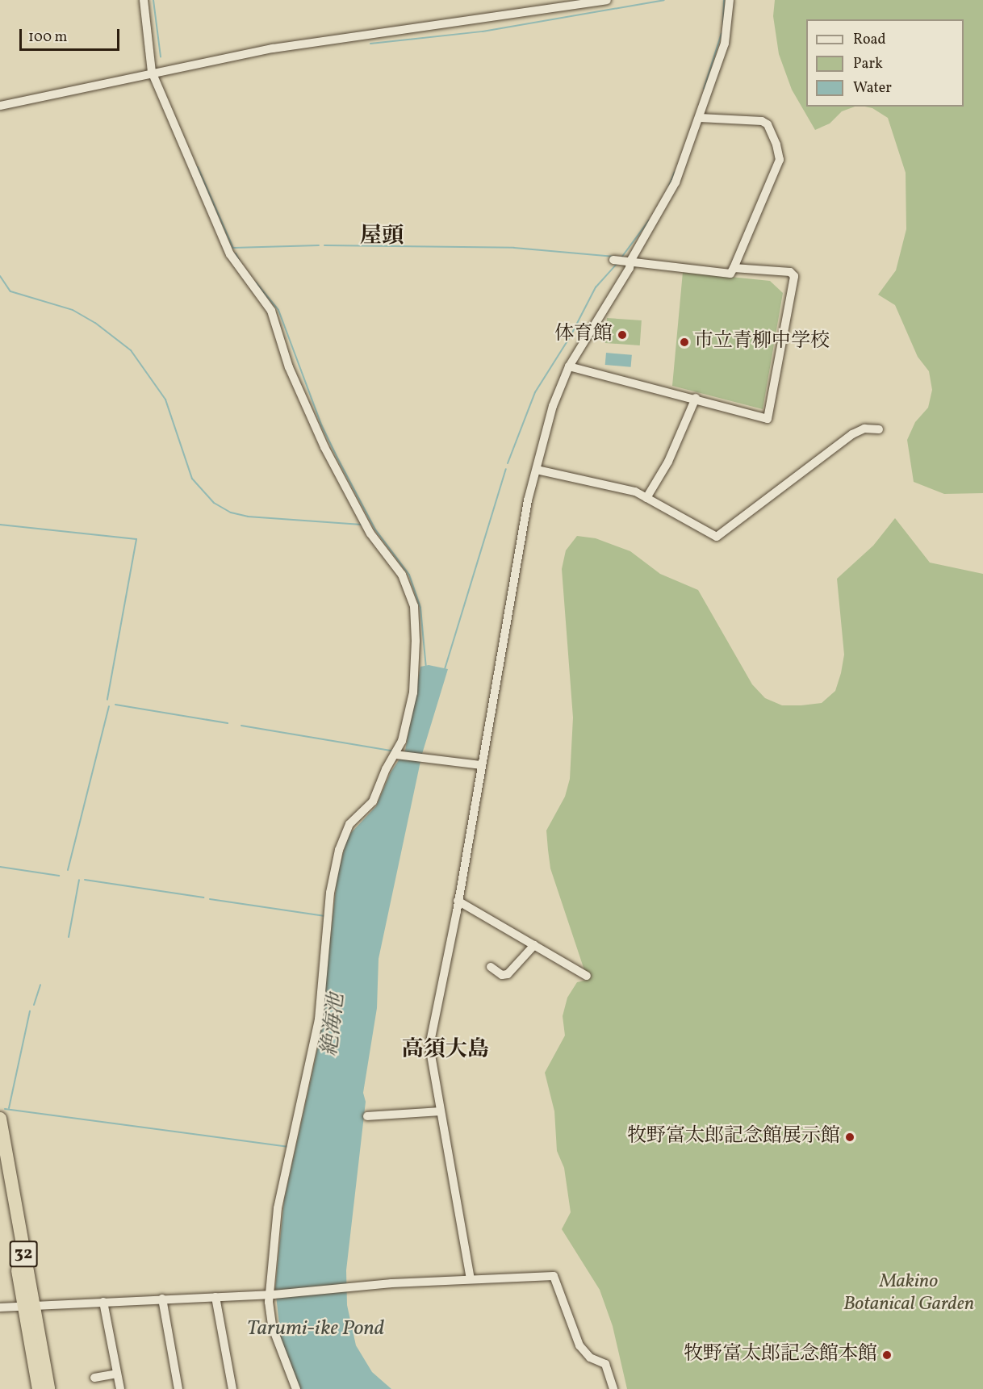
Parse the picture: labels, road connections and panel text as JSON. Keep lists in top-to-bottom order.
{
  "streets": {
    "highway": ["32"]
  },
  "districts": ["屋頭", "高須大島"],
  "water": ["絶海池", "Tarumi-ike Pond"],
  "parks": ["Makino Botanical Garden"],
  "places": [
    "体育館",
    "市立青柳中学校",
    "牧野富太郎記念館展示館",
    "牧野富太郎記念館本館"
  ],
  "legend": ["Road", "Park", "Water"],
  "scale_bar": "100 m"
}
